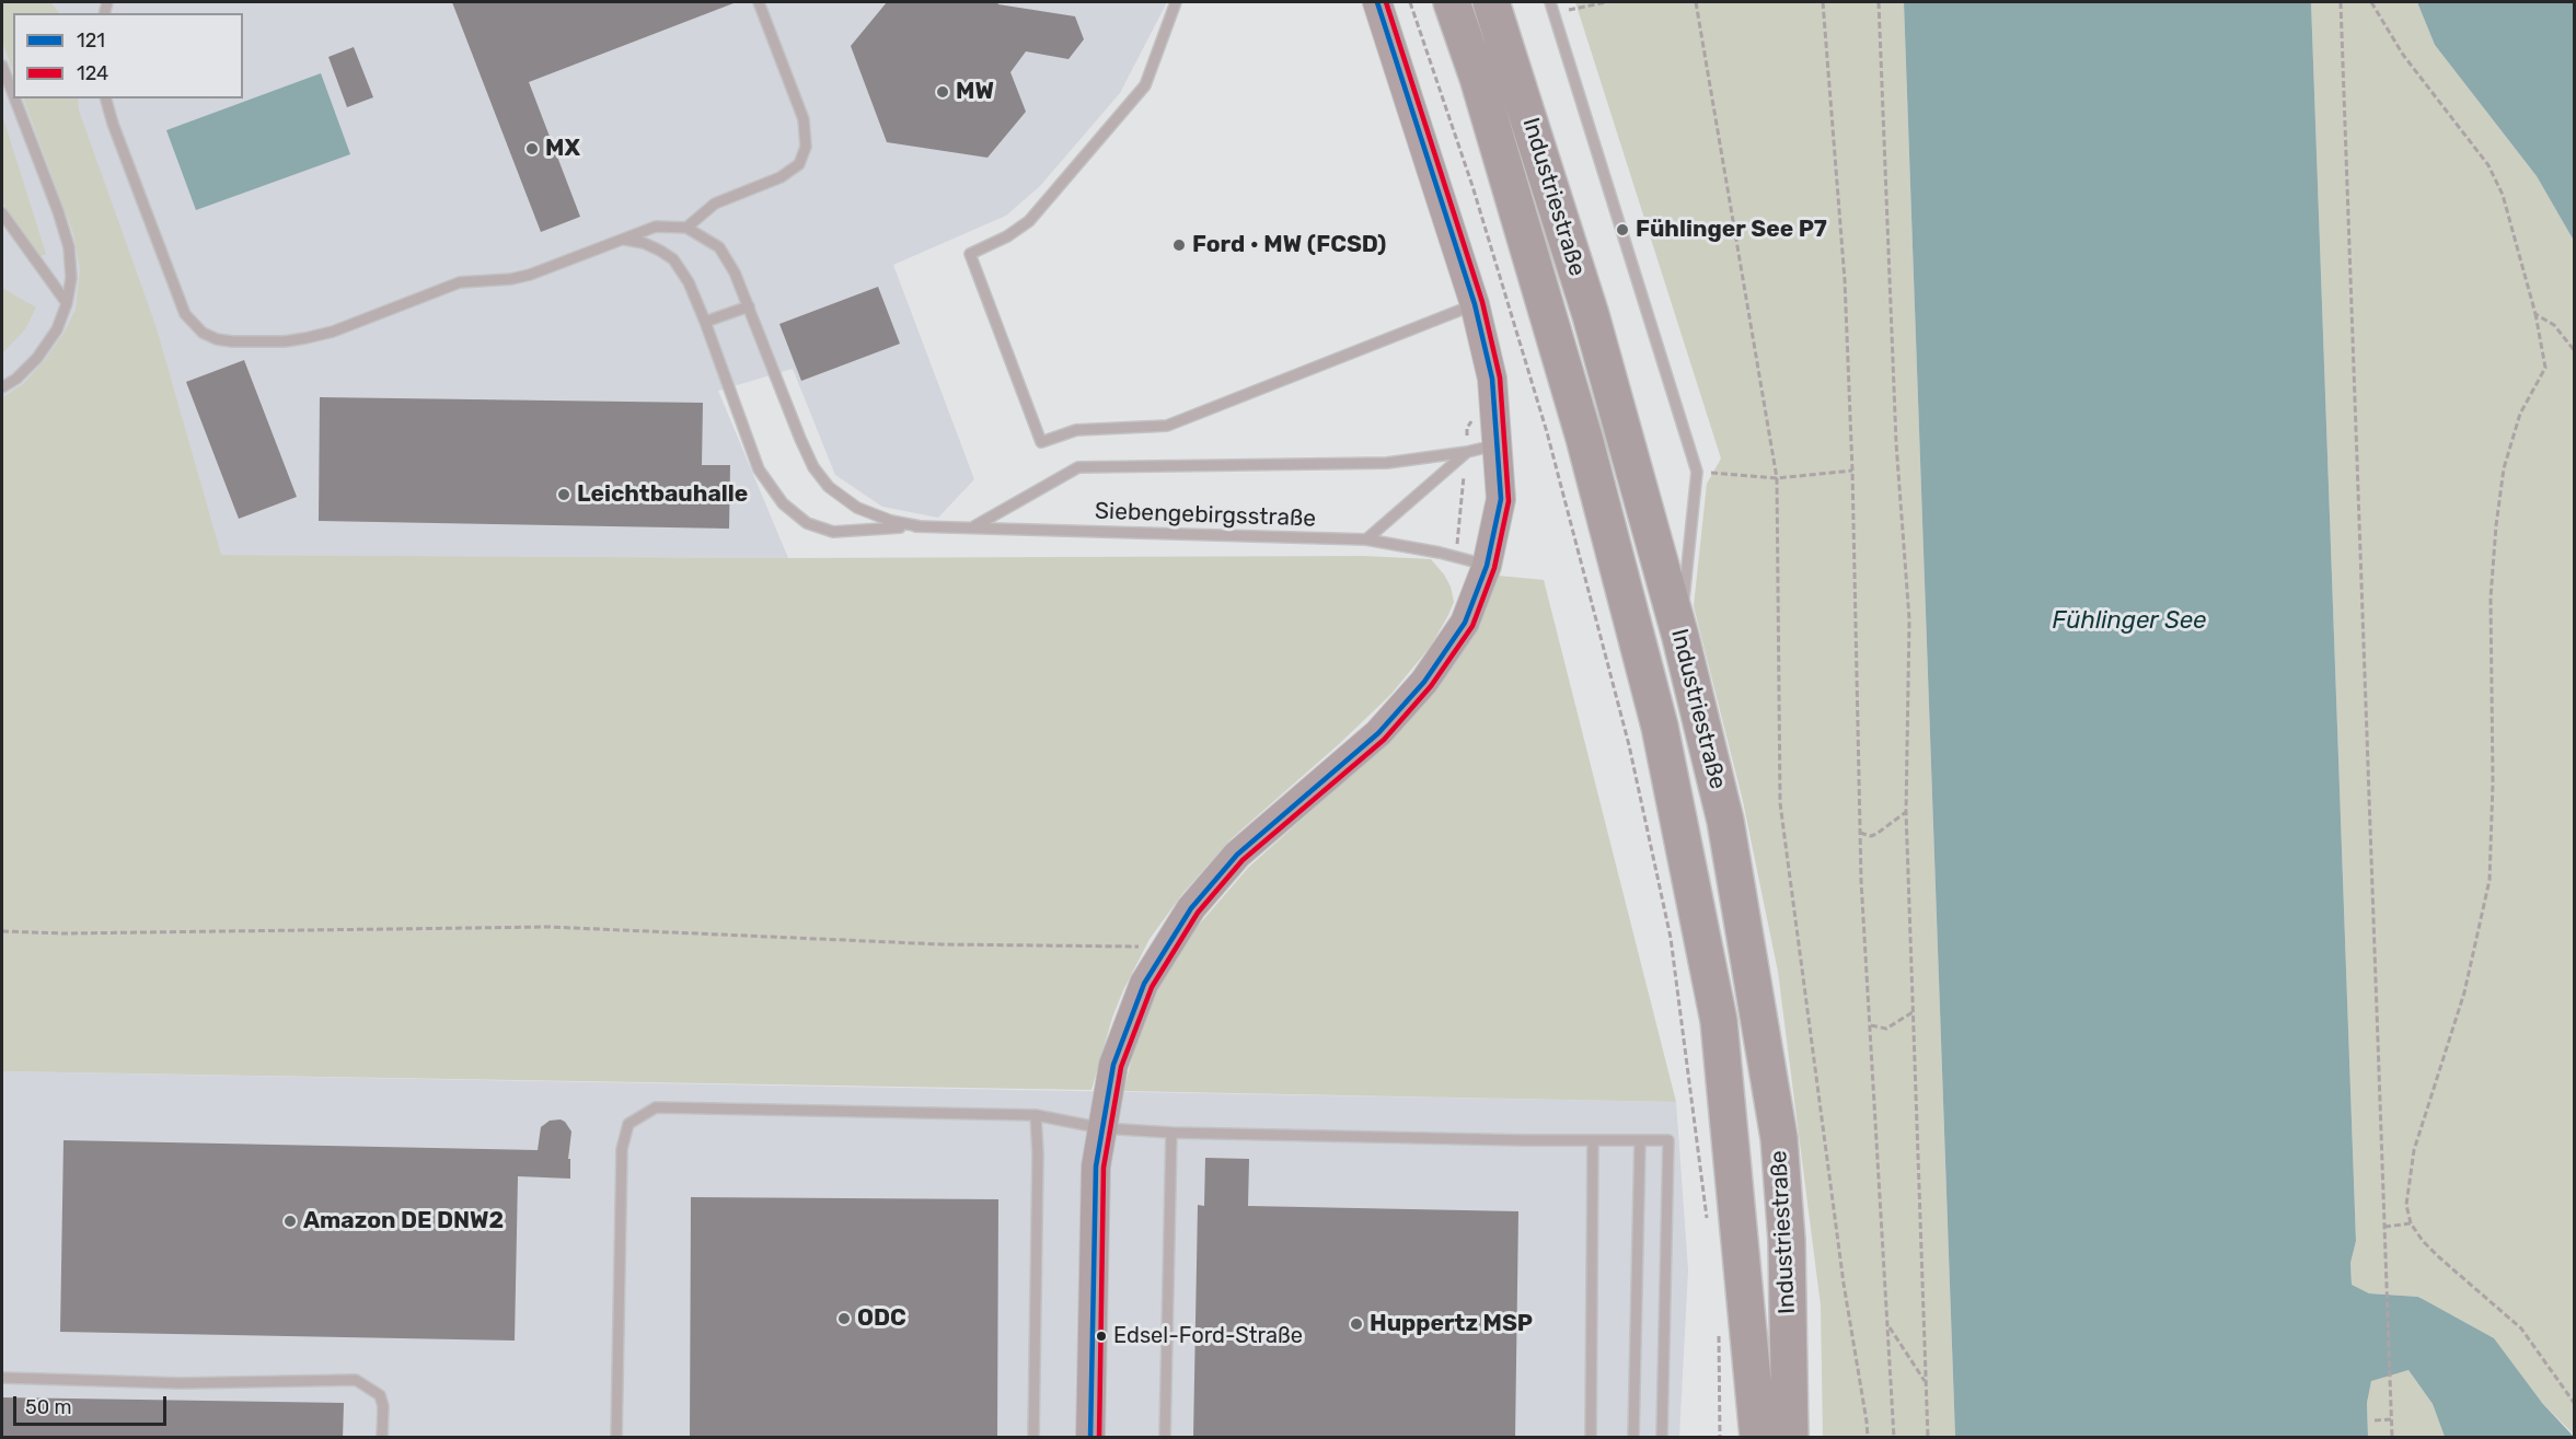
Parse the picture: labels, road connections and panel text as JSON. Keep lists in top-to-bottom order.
{
  "streets": {
    "highway": ["Industriestraße"],
    "lane": ["Siebengebirgsstraße"]
  },
  "water": ["Fühlinger See"],
  "places": [
    "MW",
    "MX",
    "Fühlinger See P7",
    "Ford • MW (FCSD)",
    "Leichtbauhalle",
    "Amazon DE DNW2",
    "ODC",
    "Huppertz MSP",
    "Edsel-Ford-Straße"
  ],
  "lines": ["transit line 121", "transit line 124"],
  "legend": ["121", "124"],
  "scale_bar": "50 m"
}
